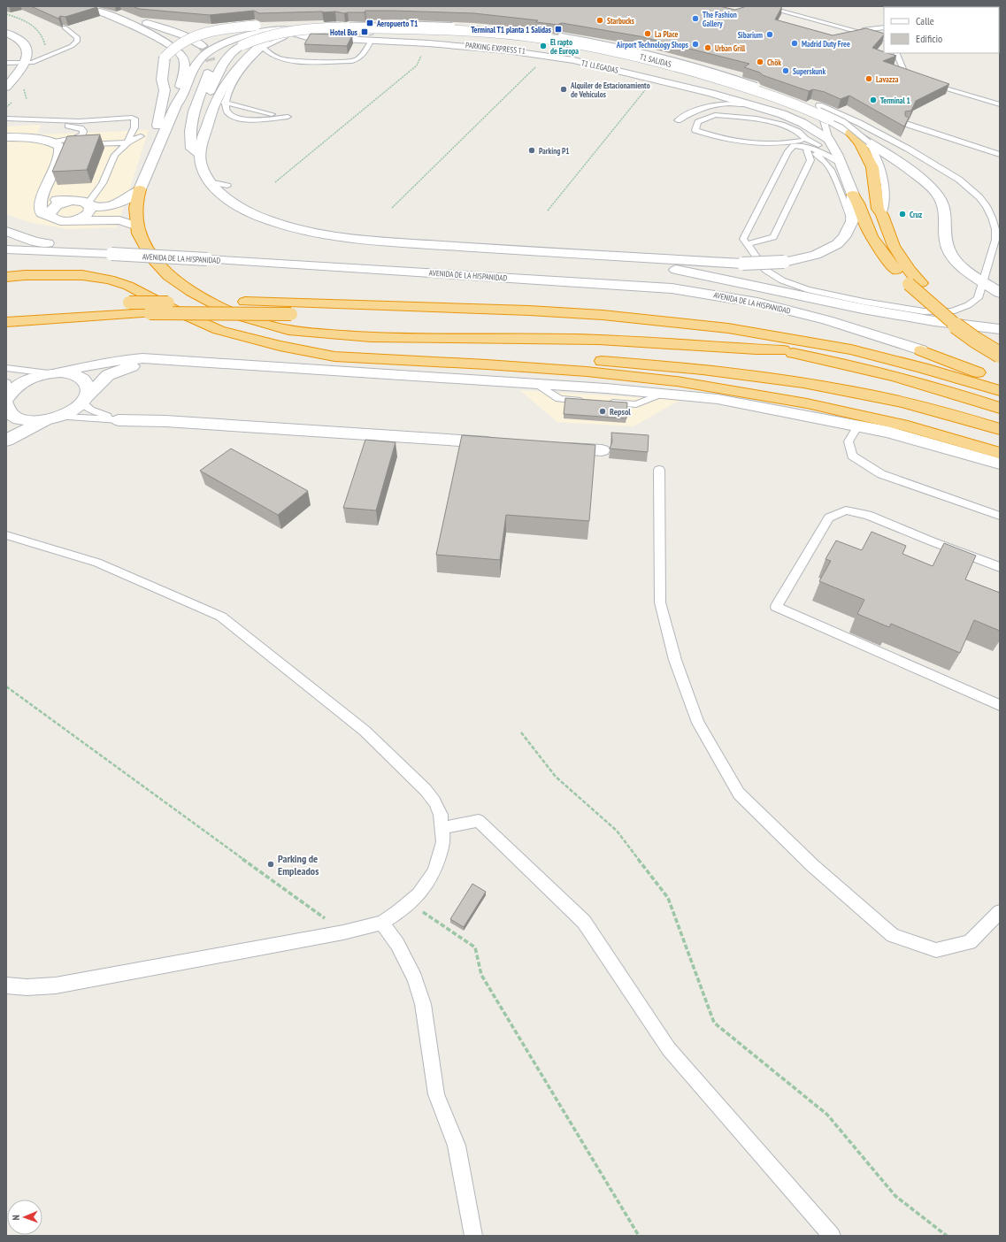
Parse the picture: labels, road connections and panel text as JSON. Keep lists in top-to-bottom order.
{
  "streets": {
    "street": [
      "PARKING EXPRESS T1",
      "T1 SALIDAS",
      "T1 LLEGADAS",
      "AVENIDA DE LA HISPANIDAD"
    ]
  },
  "crossings": [
    ["PARKING EXPRESS T1", "T1 LLEGADAS"]
  ],
  "places": {
    "other": [
      "The Fashion Gallery",
      "Starbucks",
      "La Place",
      "Sibarium",
      "Madrid Duty Free",
      "Airport Technology Shops",
      "El rapto de Europa",
      "Urban Grill",
      "Chök",
      "Superskunk",
      "Lavazza",
      "Alquiler de Estacionamiento de Vehículos",
      "Terminal 1",
      "Parking P1",
      "Cruz",
      "Repsol",
      "Parking de Empleados"
    ],
    "transit": ["Aeropuerto T1", "Terminal T1 planta 1 Salidas", "Hotel Bus"]
  },
  "legend": ["Calle", "Edificio"],
  "north": "left"
}
